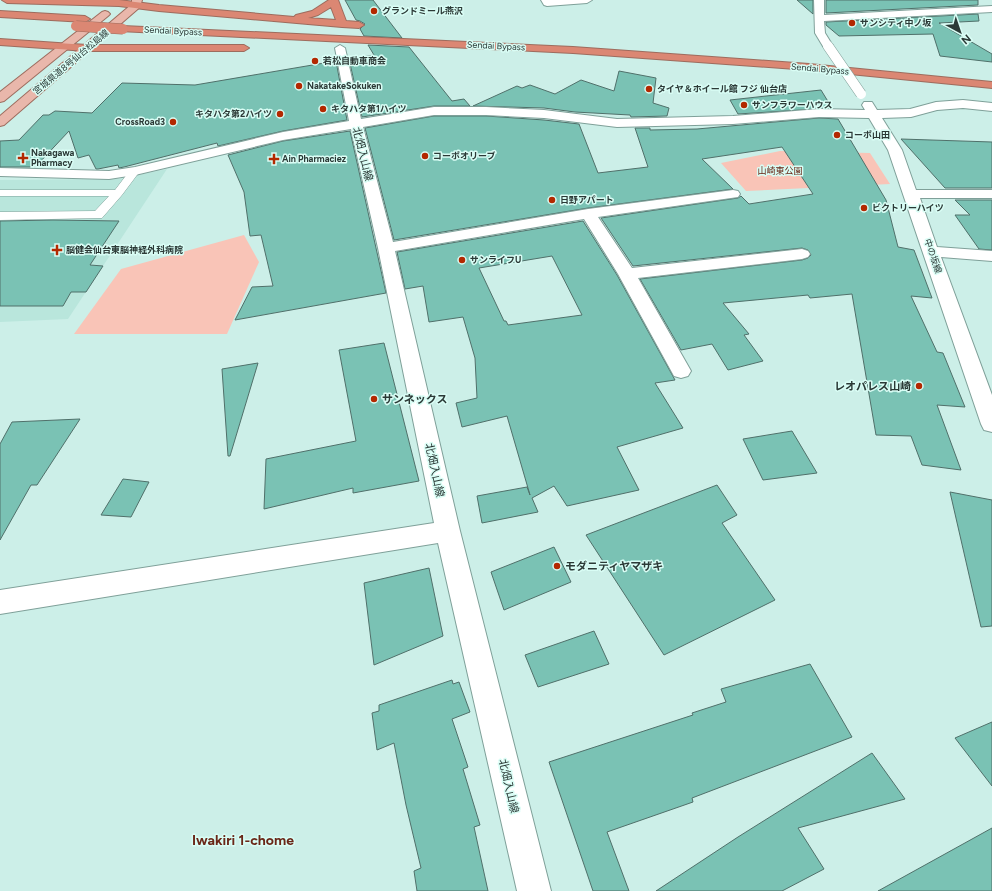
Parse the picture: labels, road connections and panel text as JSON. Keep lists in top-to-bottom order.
{
  "streets": {
    "highway": ["Sendai Bypass"],
    "main road": ["宮城県道8号仙台松島線"],
    "street": ["北畑入山線", "中の坂線"]
  },
  "districts": ["Iwakiri 1-chome"],
  "parks": ["山崎東公園"],
  "places": {
    "other": [
      "グランドミール燕沢",
      "サンシティ中ノ坂",
      "若松自動車商会",
      "NakatakeSokuken",
      "タイヤ＆ホイール館 フジ 仙台店",
      "サンフラワーハウス",
      "キタハタ第1ハイツ",
      "キタハタ第2ハイツ",
      "CrossRoad3",
      "コーポ山田",
      "コーポオリーブ",
      "日野アパート",
      "ビクトリーハイツ",
      "サンライフU",
      "レオパレス山崎",
      "サンネックス",
      "モダニティヤマザキ"
    ],
    "health": ["Nakagawa Pharmacy", "Ain Pharmaciez", "脳健会仙台東脳神経外科病院"]
  },
  "north": "bottom right"
}
